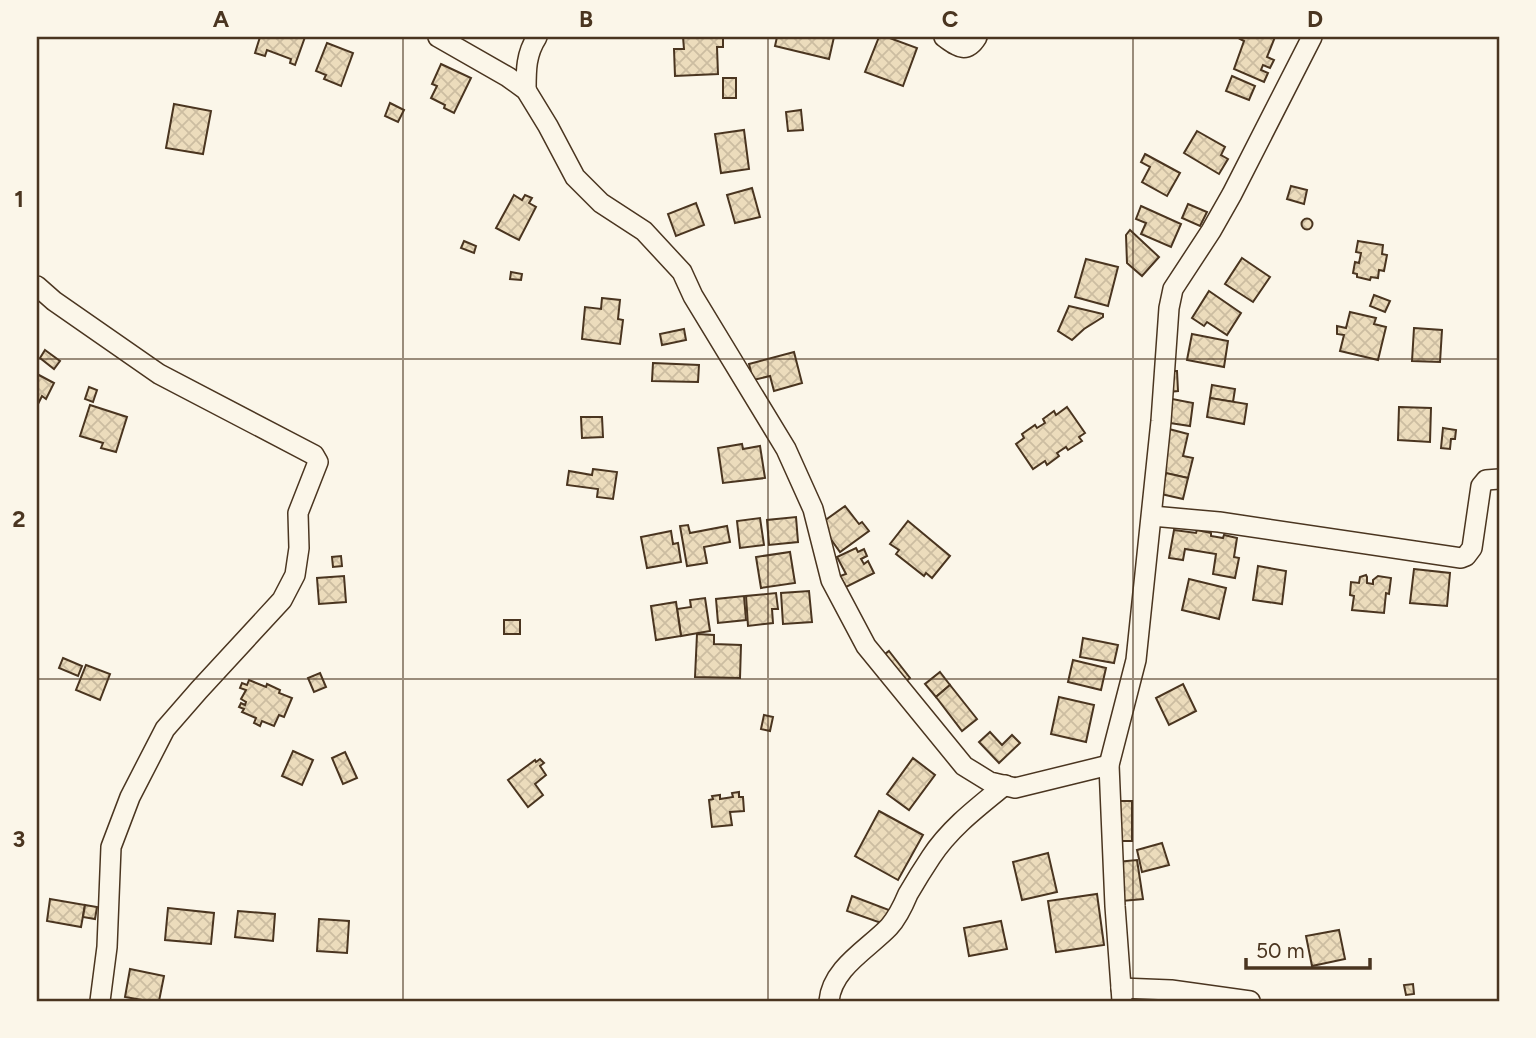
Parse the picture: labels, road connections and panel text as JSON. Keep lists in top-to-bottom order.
{
  "scale_bar": "50 m",
  "grid": {
    "columns": [
      "A",
      "B",
      "C",
      "D"
    ],
    "rows": ["1", "2", "3"]
  }
}
